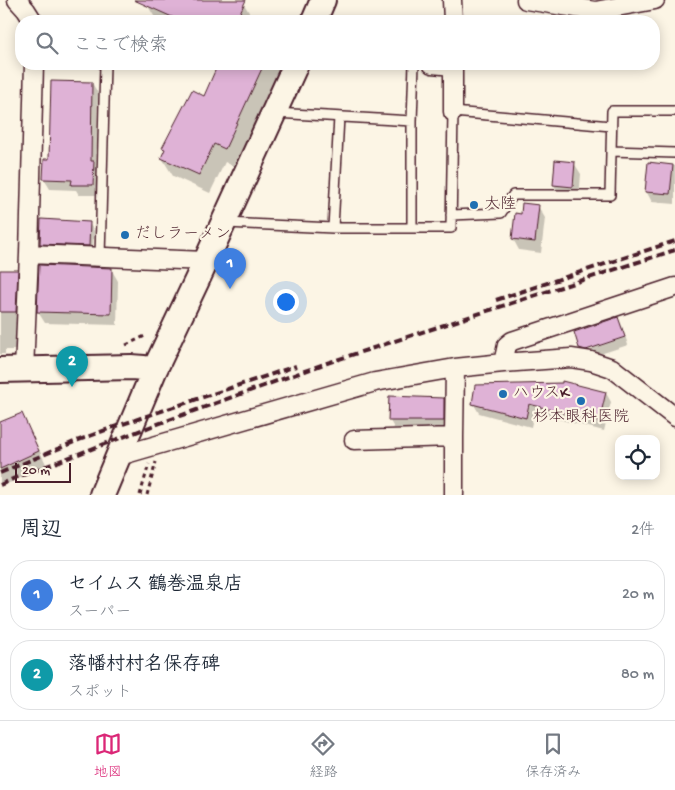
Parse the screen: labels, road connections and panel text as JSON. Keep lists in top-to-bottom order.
{
  "places": [
    "大陸",
    "だしラーメン",
    "ハウスK",
    "杉本眼科医院"
  ],
  "scale_bar": "20 m",
  "page": {
    "search": "ここで検索",
    "pins": ["1", "2"],
    "scale": "20 m",
    "heading": ["周辺", "2件"],
    "list": [
      {
        "mark": "1",
        "name": "セイムス 鶴巻温泉店",
        "note": "スーパー",
        "value": "20 m"
      },
      {
        "mark": "2",
        "name": "落幡村村名保存碑",
        "note": "スポット",
        "value": "80 m"
      }
    ],
    "nav": ["地図", "経路", "保存済み"]
  }
}
